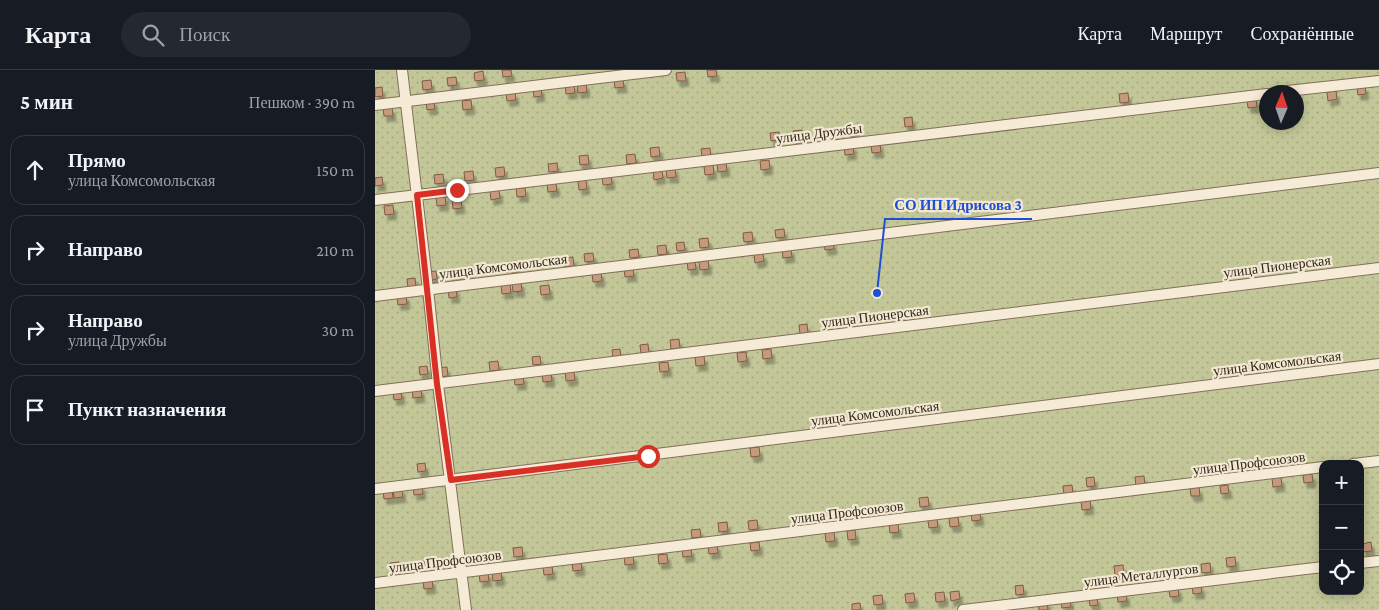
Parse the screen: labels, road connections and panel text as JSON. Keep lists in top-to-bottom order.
{
  "streets": {
    "street": [
      "улица Дружбы",
      "улица Комсомольская",
      "улица Пионерская",
      "улица Профсоюзов",
      "улица Металлургов"
    ]
  },
  "places": ["СО ИП Идрисова 3"],
  "north": "top",
  "page": {
    "header": "Карта",
    "search": "Поиск",
    "nav": ["Карта", "Маршрут", "Сохранённые"],
    "heading": ["5 мин", "Пешком · 390 m"],
    "list": [
      ["Прямо", "улица Комсомольская", "150 m"],
      ["Направо", "210 m"],
      ["Направо", "улица Дружбы", "30 m"],
      "Пункт назначения"
    ],
    "map_buttons": ["+", "−"]
  }
}
